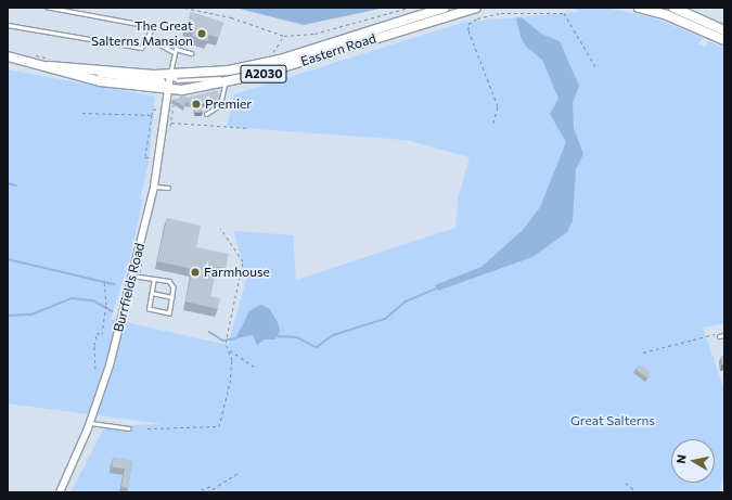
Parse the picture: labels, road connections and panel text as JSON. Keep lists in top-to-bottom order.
{
  "streets": {
    "main road": ["Eastern Road", "A2030"],
    "street": ["Burrfields Road"]
  },
  "crossings": [
    ["Eastern Road", "Burrfields Road"]
  ],
  "parks": ["Great Salterns"],
  "places": ["The Great Salterns Mansion", "Premier", "Farmhouse"],
  "north": "left"
}
